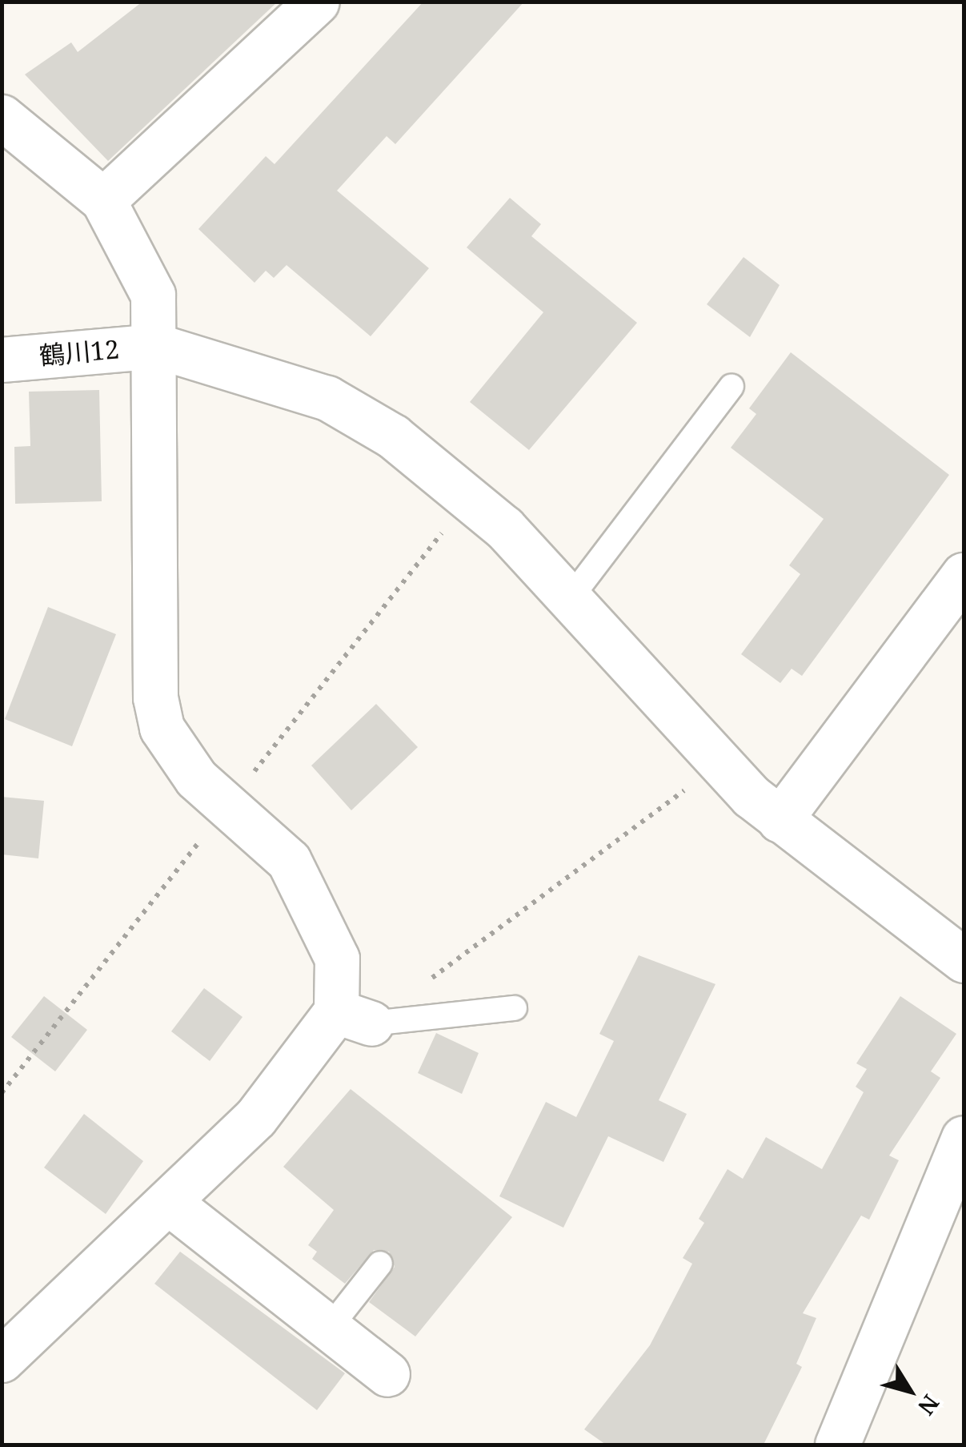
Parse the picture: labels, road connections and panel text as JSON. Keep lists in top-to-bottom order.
{
  "streets": {
    "street": ["鶴川12"]
  },
  "north": "bottom right"
}
